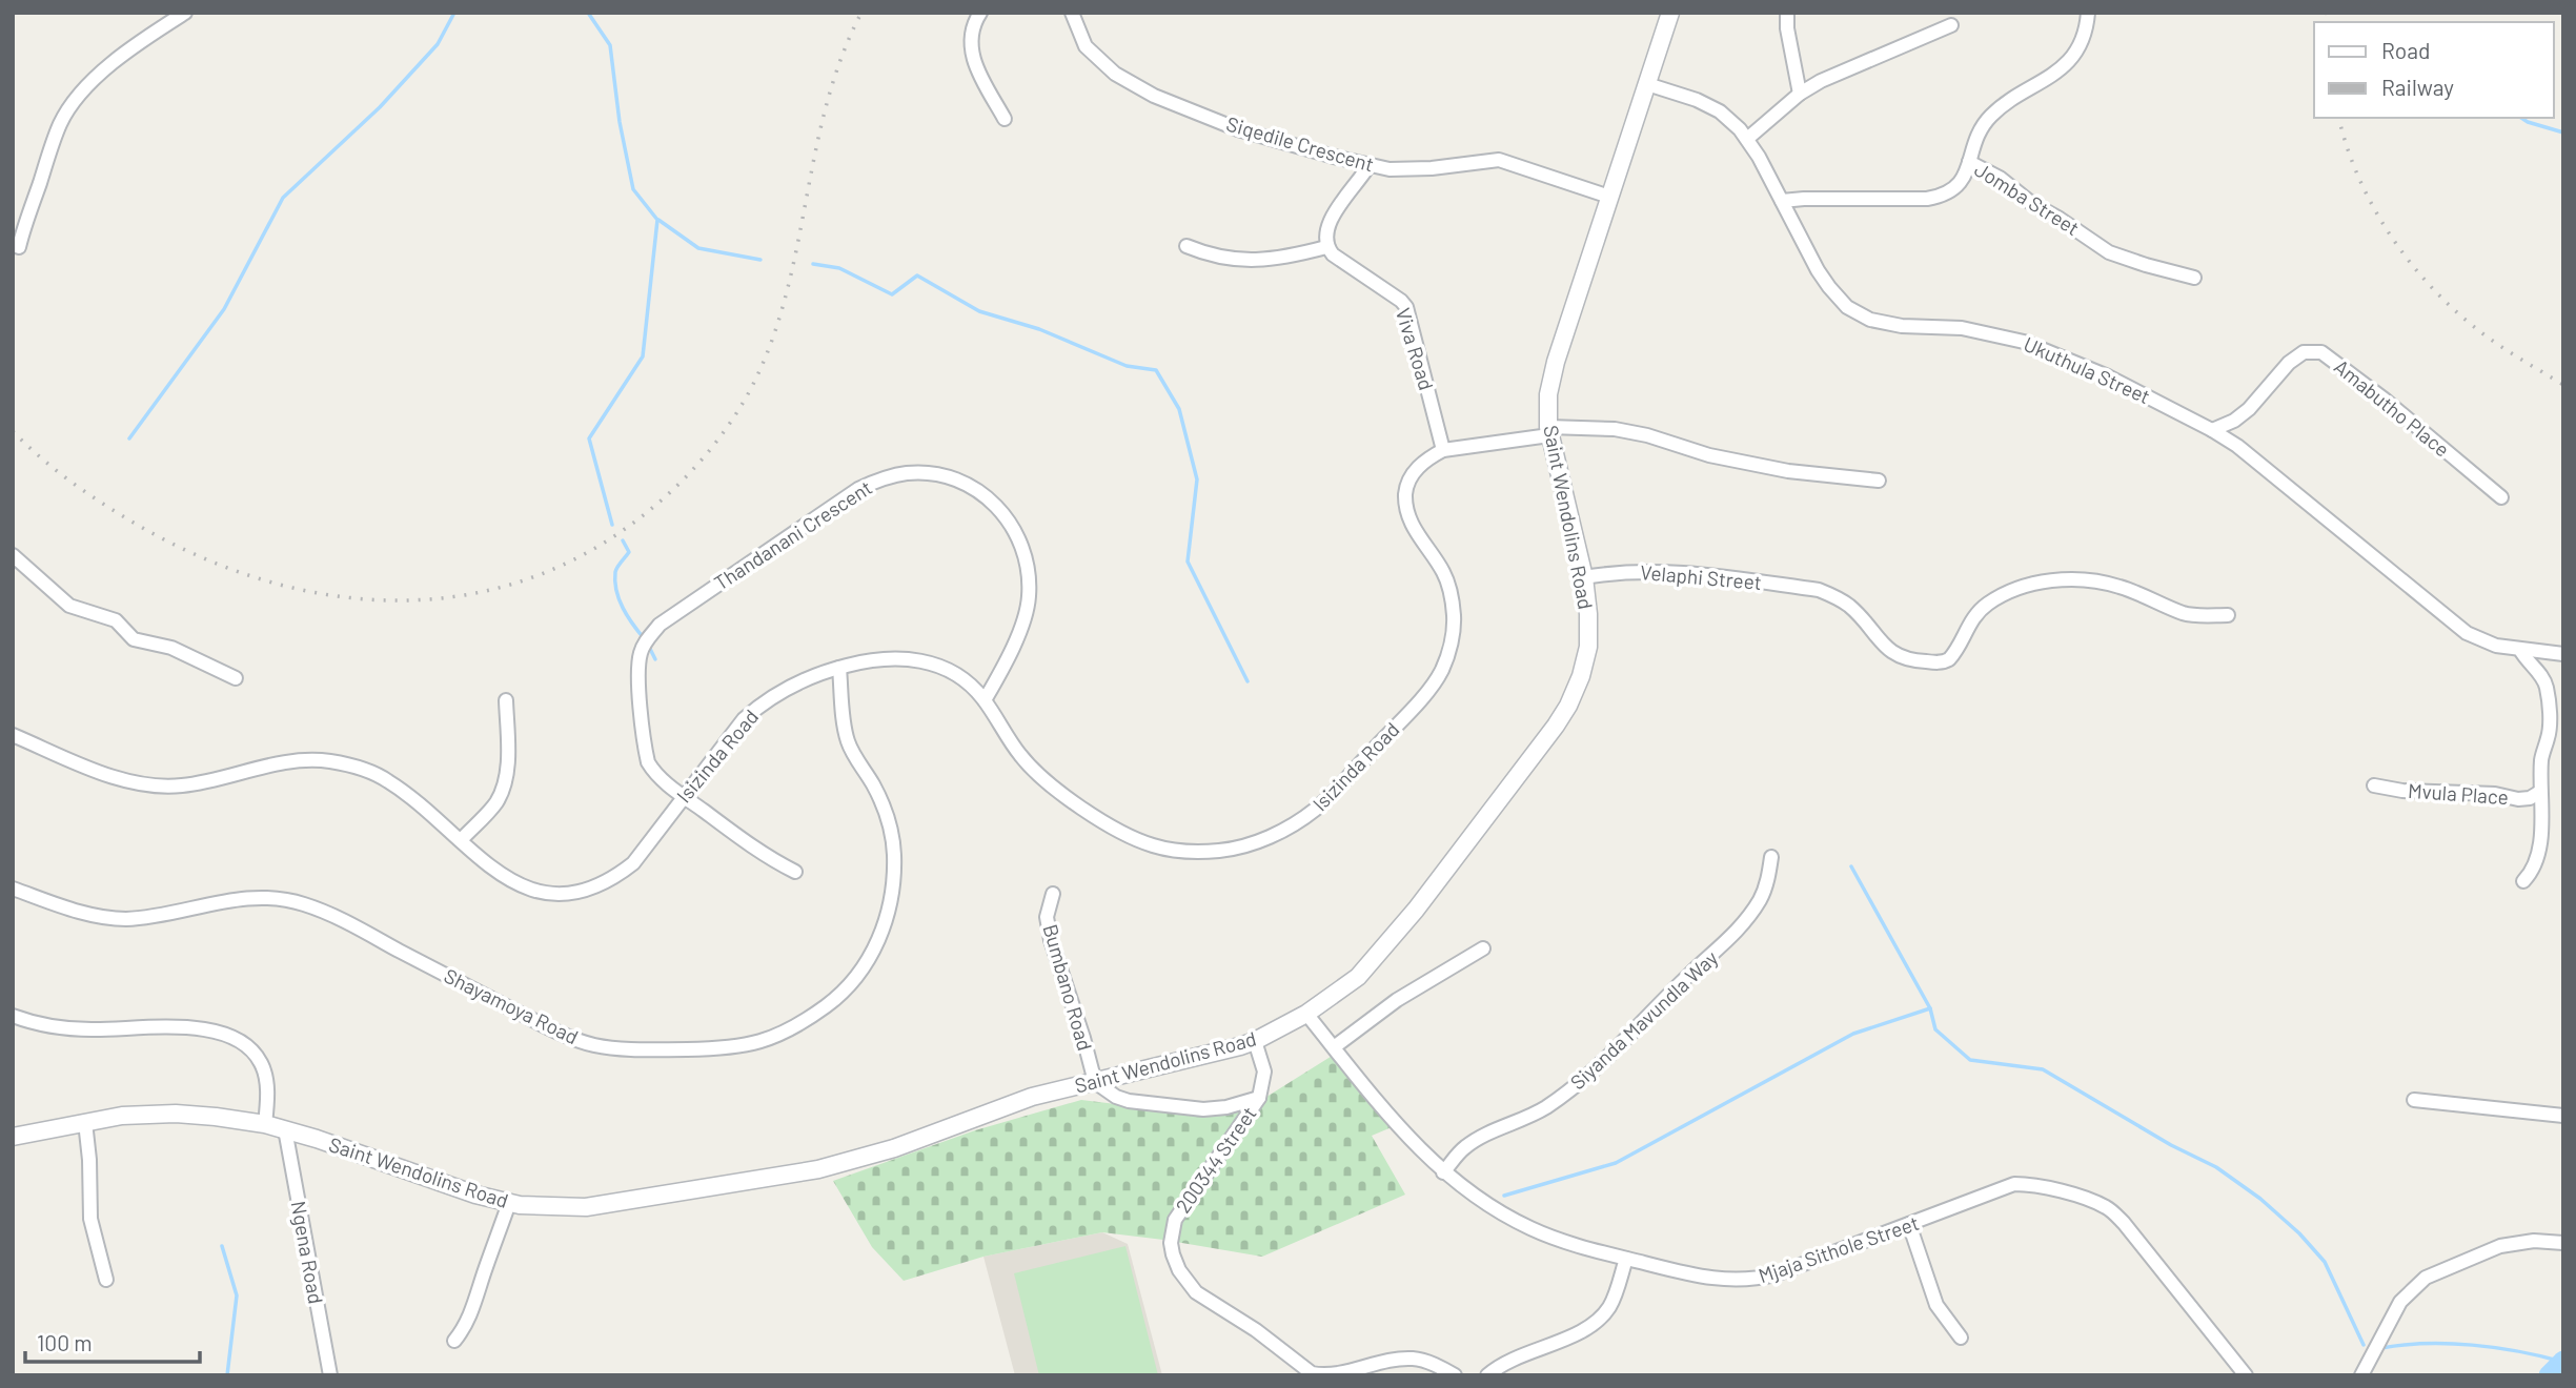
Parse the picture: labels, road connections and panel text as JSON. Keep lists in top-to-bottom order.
{
  "streets": {
    "street": [
      "Siqedile Crescent",
      "Jomba Street",
      "Viva Road",
      "Ukuthula Street",
      "Amabutho Place",
      "Saint Wendolins Road",
      "Thandanani Crescent",
      "Velaphi Street",
      "Isizinda Road",
      "Mvula Place",
      "Bumbano Road",
      "Shayamoya Road",
      "Siyanda Mavundla Way",
      "200344 Street",
      "Mjaja Sithole Street",
      "Ngena Road"
    ]
  },
  "crossings": [
    ["Siqedile Crescent", "Saint Wendolins Road"],
    ["Jomba Street", "Ukuthula Street"],
    ["Viva Road", "Isizinda Road"],
    ["Ukuthula Street", "Amabutho Place"],
    ["Ukuthula Street", "Saint Wendolins Road"],
    ["Saint Wendolins Road", "Velaphi Street"],
    ["Saint Wendolins Road", "Isizinda Road"],
    ["Saint Wendolins Road", "Bumbano Road"],
    ["Saint Wendolins Road", "200344 Street"],
    ["Saint Wendolins Road", "Mjaja Sithole Street"],
    ["Saint Wendolins Road", "Ngena Road"],
    ["Thandanani Crescent", "Isizinda Road"],
    ["Isizinda Road", "Shayamoya Road"],
    ["Siyanda Mavundla Way", "Mjaja Sithole Street"]
  ],
  "legend": ["Road", "Railway"],
  "scale_bar": "100 m"
}
